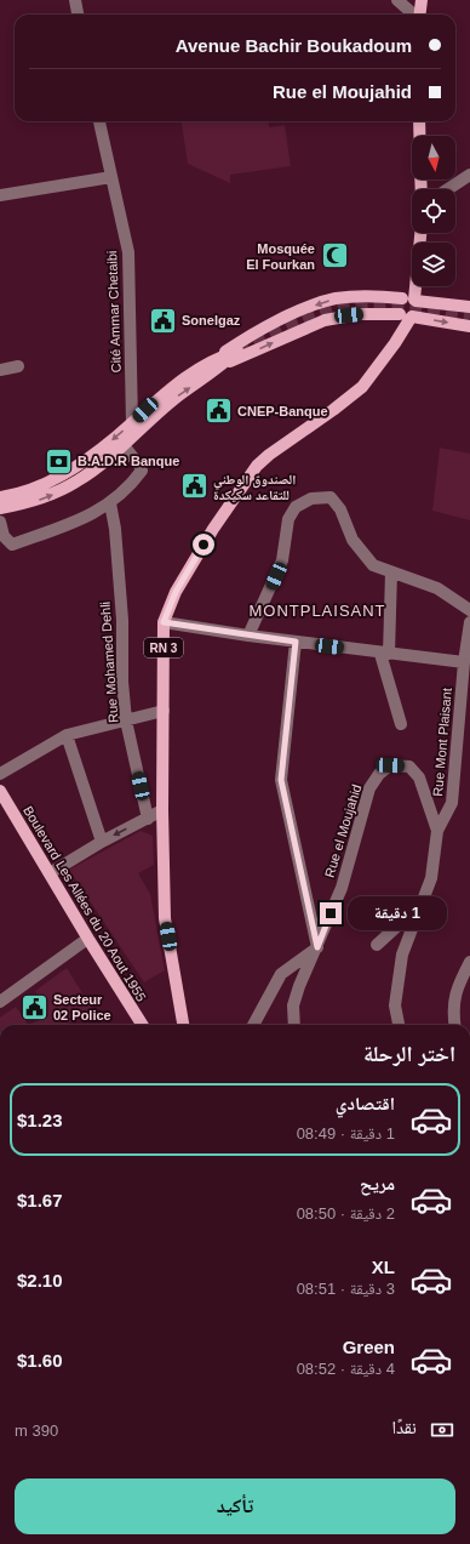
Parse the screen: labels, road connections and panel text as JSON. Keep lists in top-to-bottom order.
{
  "streets": {
    "main road": ["RN 3", "Boulevard Les Allées du 20 Aout 1955"],
    "street": [
      "Cité Ammar Chetaibi",
      "Rue Mohamed Dehli",
      "Rue Mont Plaisant",
      "Rue el Moujahid"
    ]
  },
  "crossings": [
    ["Rue Mont Plaisant", "Rue el Moujahid"]
  ],
  "districts": ["MONTPLAISANT"],
  "places": {
    "mosque": ["Mosquée El Fourkan"],
    "public building": [
      "Sonelgaz",
      "CNEP-Banque",
      "الصندوق الوطني للتقاعد سكيكدة",
      "Secteur 02 Police"
    ],
    "bank": ["B.A.D.R Banque"]
  },
  "north": "bottom",
  "page": {
    "banner": ["Avenue Bachir Boukadoum", "Rue el Moujahid"],
    "bubble": "1 دقيقة",
    "heading": "اختر الرحلة",
    "list": [
      {
        "name": "اقتصادي",
        "note": "1 دقيقة · 08:49",
        "value": "$1.23"
      },
      {
        "name": "مريح",
        "note": "2 دقيقة · 08:50",
        "value": "$1.67"
      },
      {
        "name": "XL",
        "note": "3 دقيقة · 08:51",
        "value": "$2.10"
      },
      {
        "name": "Green",
        "note": "4 دقيقة · 08:52",
        "value": "$1.60"
      }
    ],
    "pay": ["نقدًا", "390 m"],
    "buttons": "تأكيد"
  }
}
